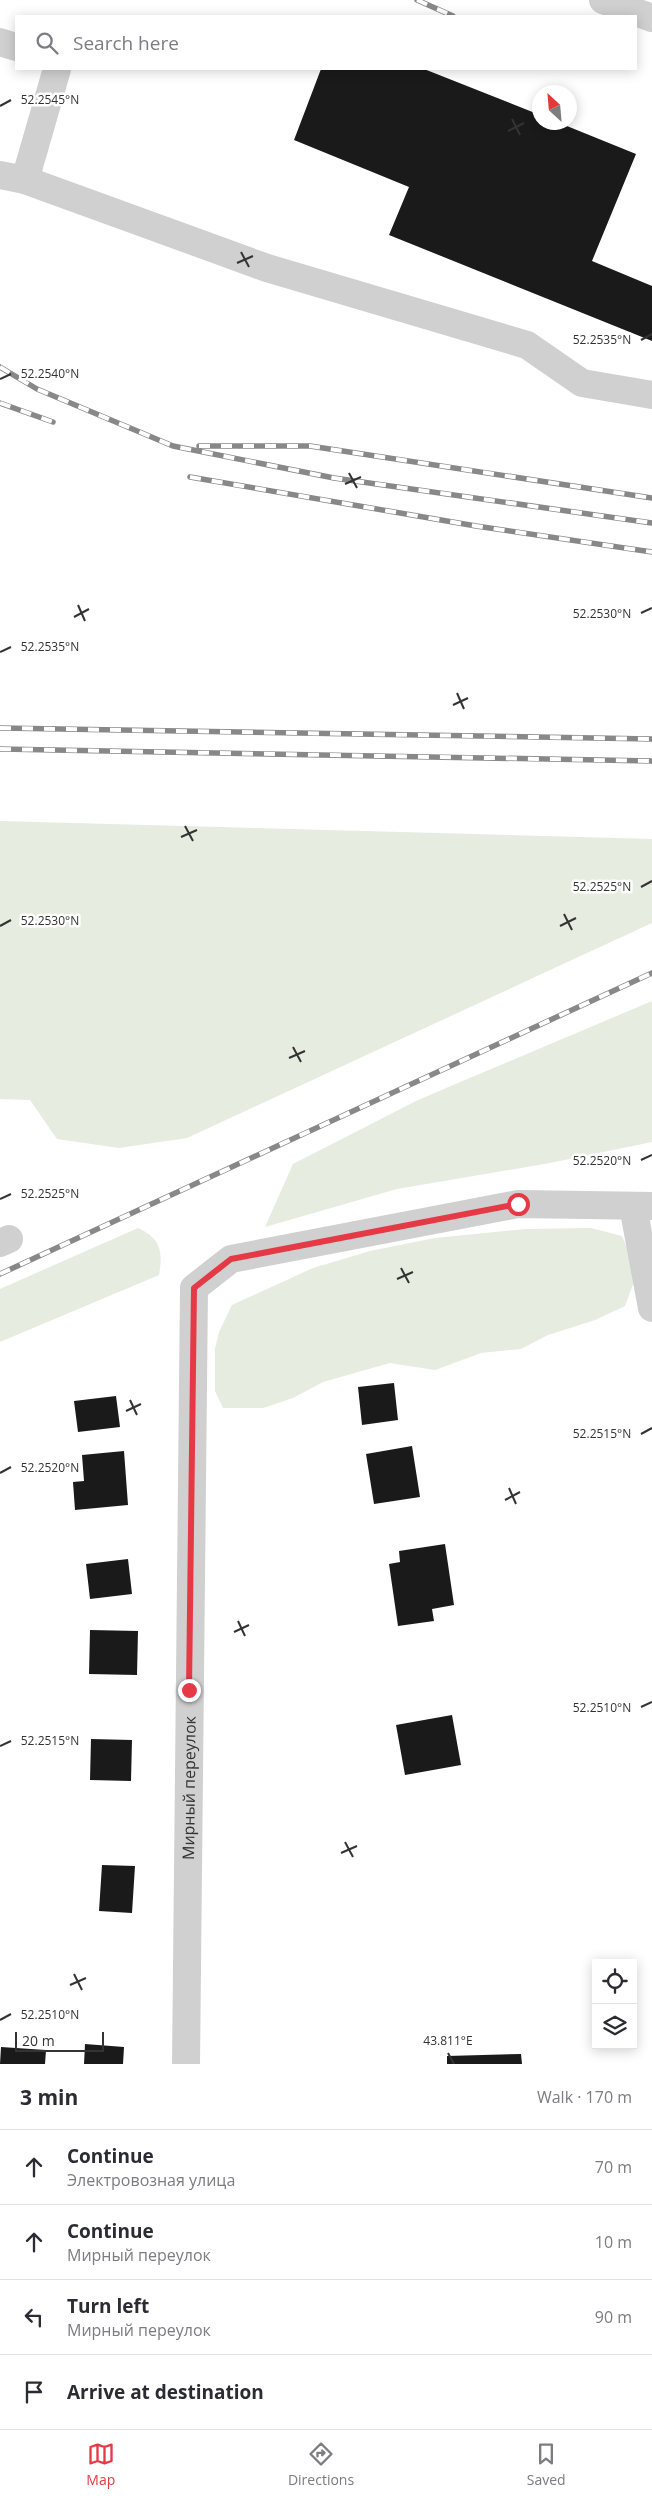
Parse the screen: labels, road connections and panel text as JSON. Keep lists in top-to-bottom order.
{
  "streets": {
    "street": ["Мирный переулок"]
  },
  "scale_bar": "20 m",
  "north": "top left",
  "page": {
    "search": "Search here",
    "scale": "20 m",
    "heading": ["3 min", "Walk · 170 m"],
    "list": [
      ["Continue", "Электровозная улица", "70 m"],
      ["Continue", "Мирный переулок", "10 m"],
      ["Turn left", "Мирный переулок", "90 m"],
      "Arrive at destination"
    ],
    "nav": ["Map", "Directions", "Saved"]
  },
  "coordinates": [
    "52.2545°N",
    "52.2535°N",
    "52.2540°N",
    "52.2530°N",
    "52.2525°N",
    "52.2520°N",
    "52.2515°N",
    "52.2510°N",
    "43.811°E"
  ]
}
